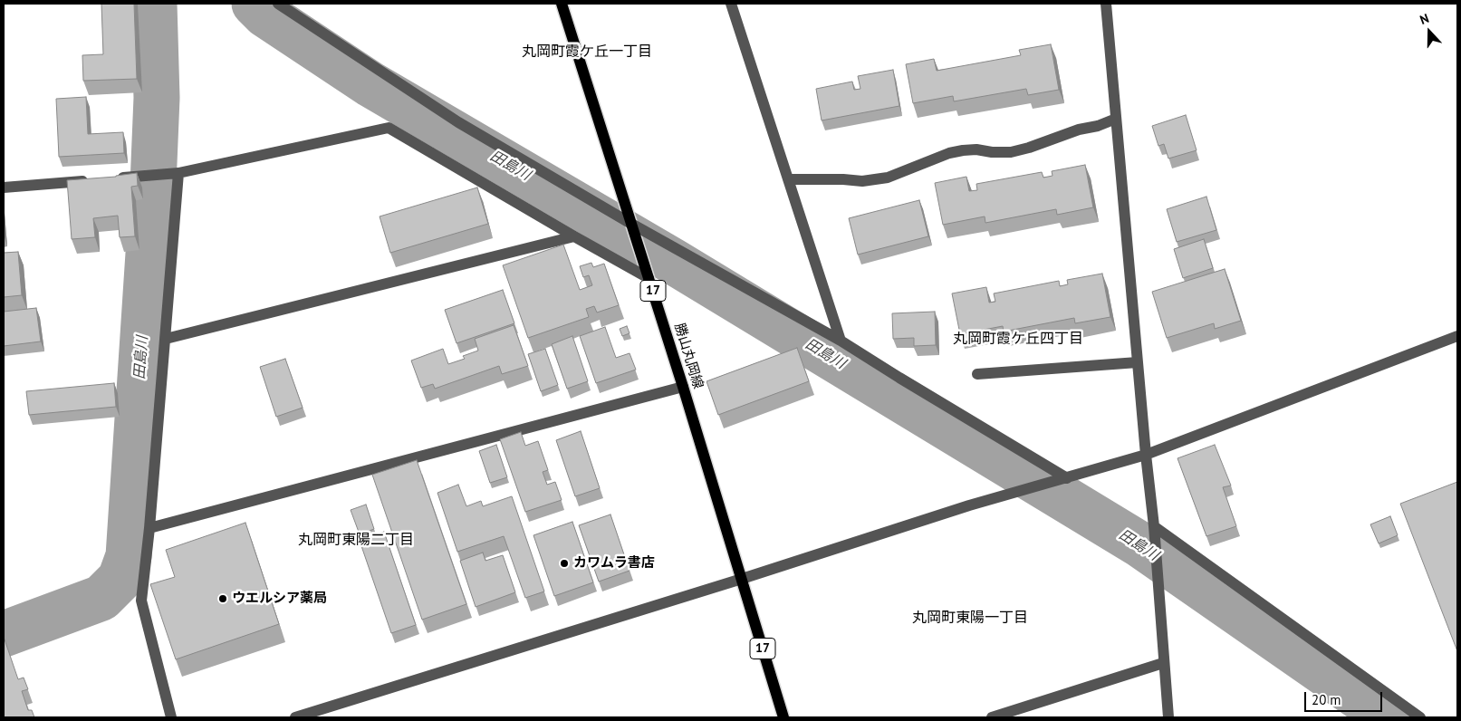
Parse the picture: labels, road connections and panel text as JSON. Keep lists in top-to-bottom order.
{
  "streets": {
    "main road": ["17", "勝山丸岡線"]
  },
  "districts": [
    "丸岡町霞ケ丘一丁目",
    "丸岡町霞ケ丘四丁目",
    "丸岡町東陽二丁目",
    "丸岡町東陽一丁目"
  ],
  "water": ["田島川"],
  "places": ["カワムラ書店", "ウエルシア薬局"],
  "scale_bar": "20 m",
  "north": "top"
}
